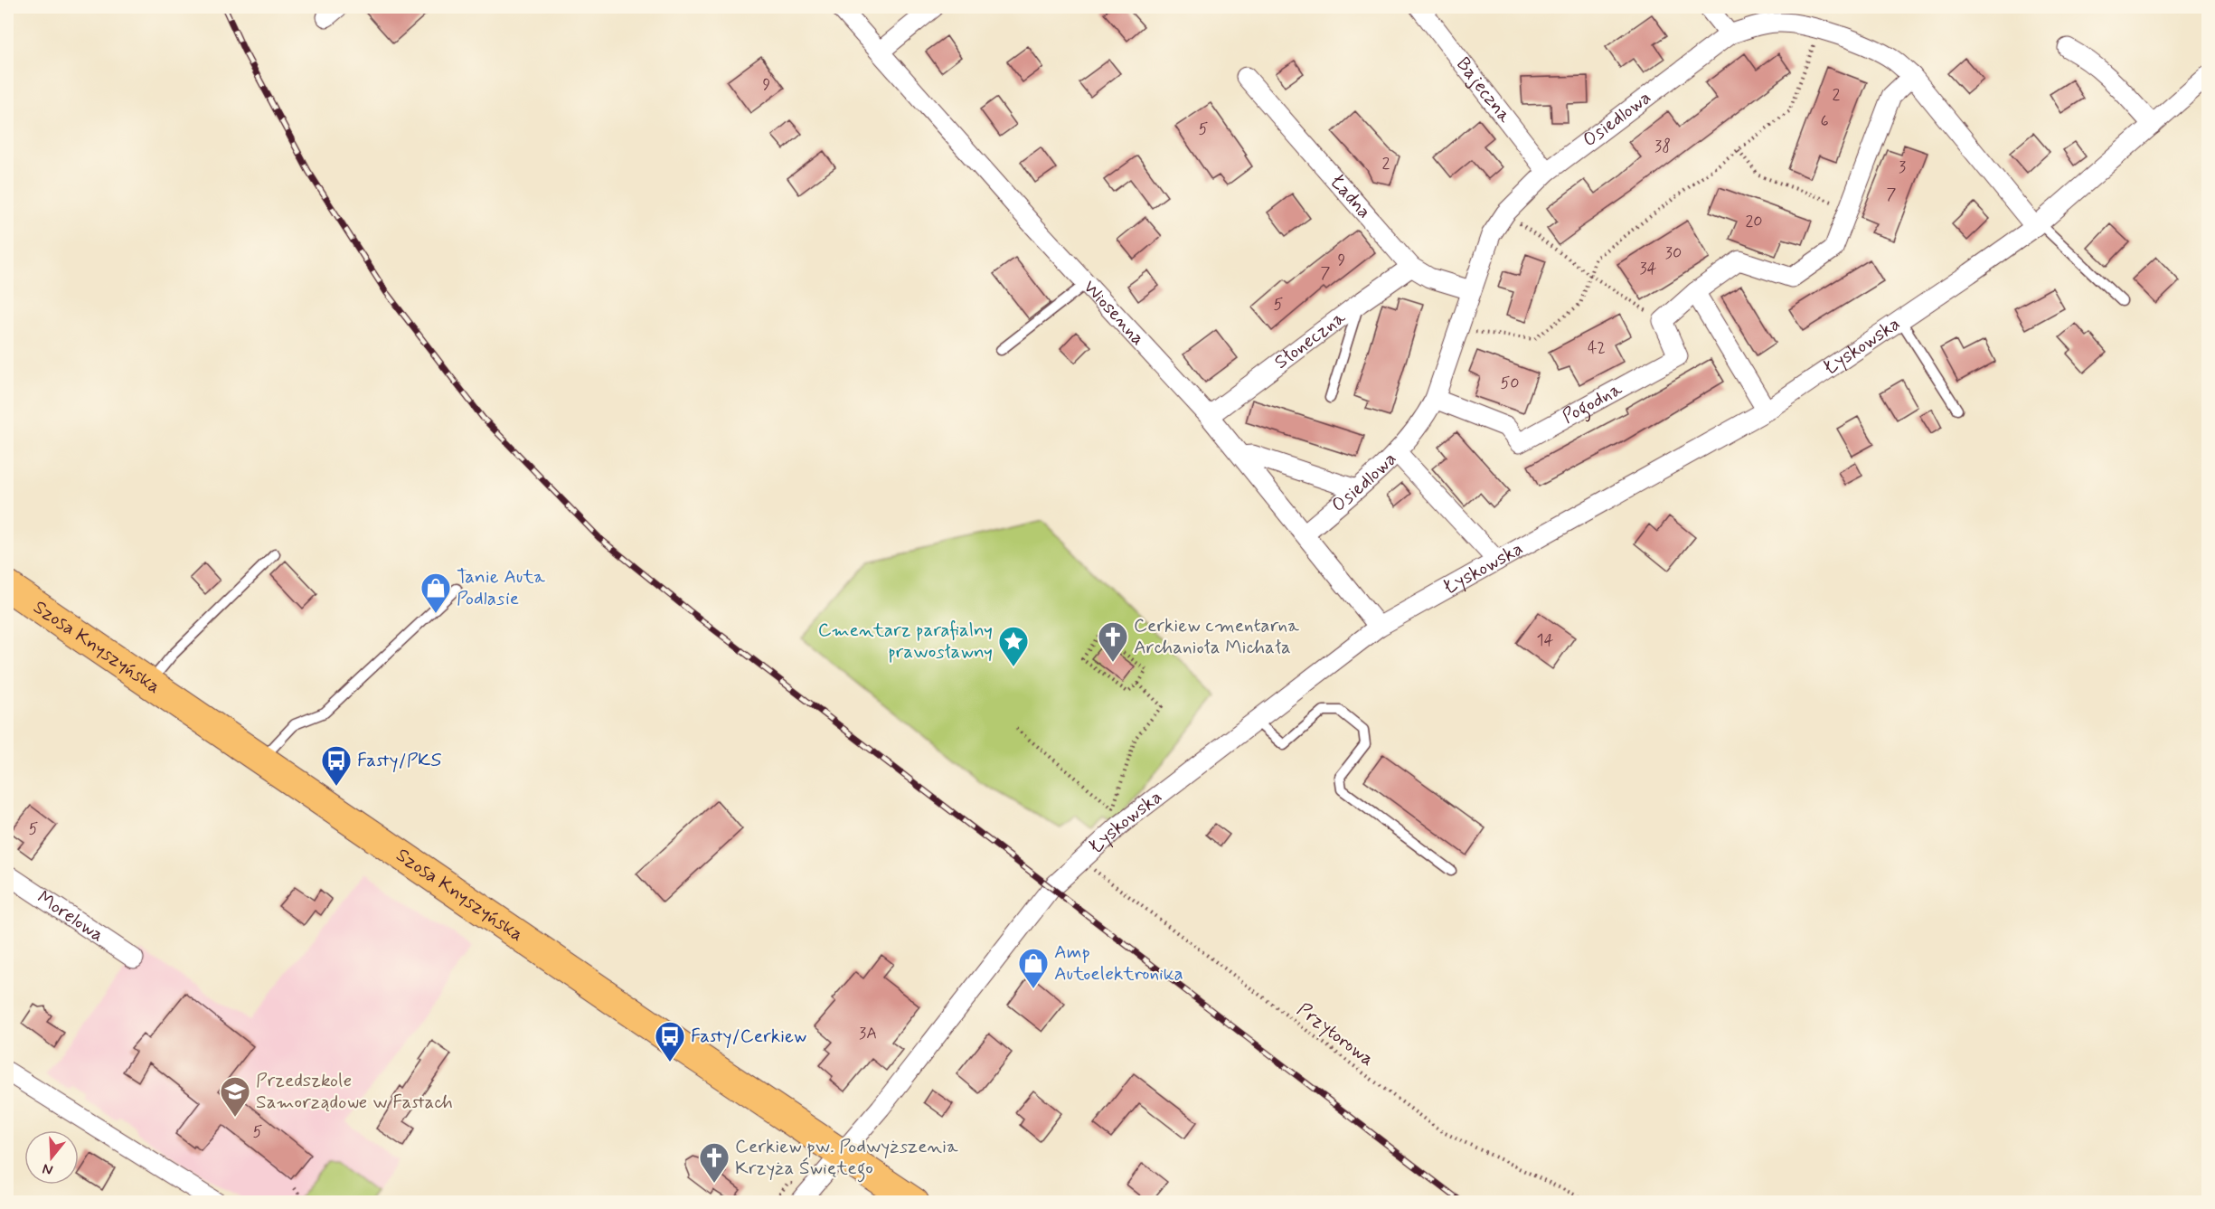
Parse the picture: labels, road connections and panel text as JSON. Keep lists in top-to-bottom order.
{
  "streets": {
    "main road": ["Szosa Knyszyńska"],
    "street": [
      "Bajeczna",
      "Osiedlowa",
      "Ładna",
      "Wiosenna",
      "Słoneczna",
      "Łyskowska",
      "Pogodna",
      "Morelowa"
    ],
    "path": ["Przytorowa"]
  },
  "crossings": [
    ["Bajeczna", "Osiedlowa"],
    ["Osiedlowa", "Ładna"],
    ["Osiedlowa", "Wiosenna"],
    ["Osiedlowa", "Łyskowska"],
    ["Osiedlowa", "Pogodna"],
    ["Ładna", "Słoneczna"],
    ["Wiosenna", "Słoneczna"],
    ["Wiosenna", "Łyskowska"],
    ["Łyskowska", "Szosa Knyszyńska"],
    ["Łyskowska", "Przytorowa"]
  ],
  "places": {
    "shop": ["Tanie Auta Podlasie", "Amp Autoelektronika"],
    "church": ["Cerkiew cmentarna Archanioła Michała", "Cerkiew pw. Podwyższenia Krzyża Świętego"],
    "place": ["Cmentarz parafialny prawosławny"],
    "bus stop": ["Fasty/PKS", "Fasty/Cerkiew"],
    "school or university": ["Przedszkole Samorządowe w Fastach"]
  },
  "house_numbers": [
    "9",
    "2",
    "6",
    "5",
    "38",
    "2",
    "3",
    "7",
    "20",
    "30",
    "9",
    "34",
    "7",
    "5",
    "42",
    "50",
    "14",
    "5",
    "3A",
    "5"
  ],
  "north": "bottom"
}
